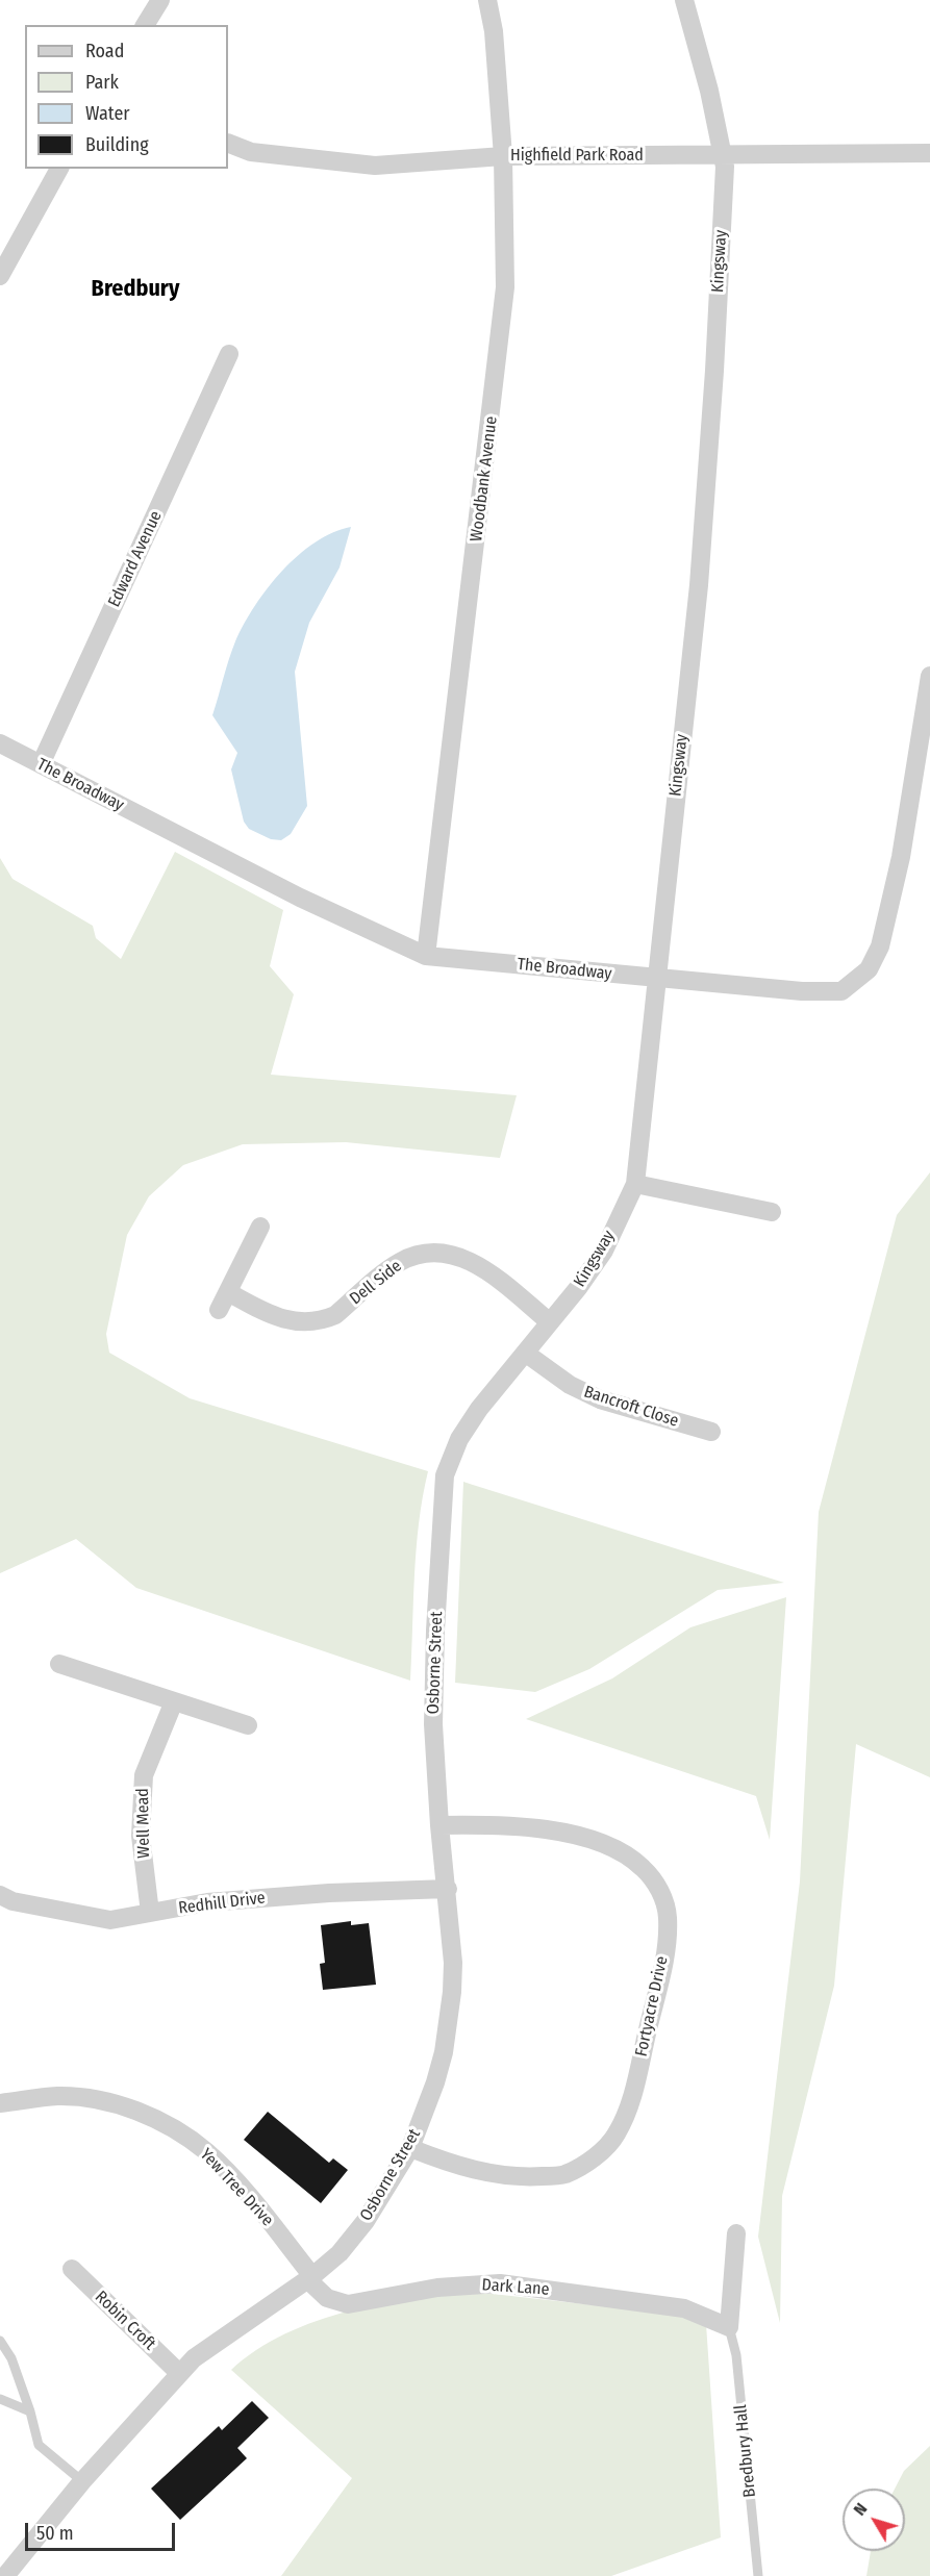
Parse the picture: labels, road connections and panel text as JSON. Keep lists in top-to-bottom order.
{
  "streets": {
    "street": [
      "Highfield Park Road",
      "Kingsway",
      "Woodbank Avenue",
      "Edward Avenue",
      "The Broadway",
      "Dell Side",
      "Bancroft Close",
      "Osborne Street",
      "Well Mead",
      "Redhill Drive",
      "Fortyacre Drive",
      "Yew Tree Drive",
      "Dark Lane",
      "Robin Croft"
    ],
    "lane": ["Bredbury Hall"]
  },
  "crossings": [
    ["Highfield Park Road", "Kingsway"],
    ["Highfield Park Road", "Woodbank Avenue"],
    ["Kingsway", "The Broadway"],
    ["Kingsway", "Dell Side"],
    ["Kingsway", "Bancroft Close"],
    ["Kingsway", "Osborne Street"],
    ["Woodbank Avenue", "The Broadway"],
    ["Edward Avenue", "The Broadway"],
    ["Osborne Street", "Redhill Drive"],
    ["Osborne Street", "Fortyacre Drive"],
    ["Osborne Street", "Yew Tree Drive"],
    ["Osborne Street", "Dark Lane"],
    ["Osborne Street", "Robin Croft"],
    ["Well Mead", "Redhill Drive"],
    ["Yew Tree Drive", "Dark Lane"],
    ["Dark Lane", "Bredbury Hall"]
  ],
  "districts": ["Bredbury"],
  "legend": [
    "Road",
    "Park",
    "Water",
    "Building"
  ],
  "scale_bar": "50 m",
  "north": "top left"
}
